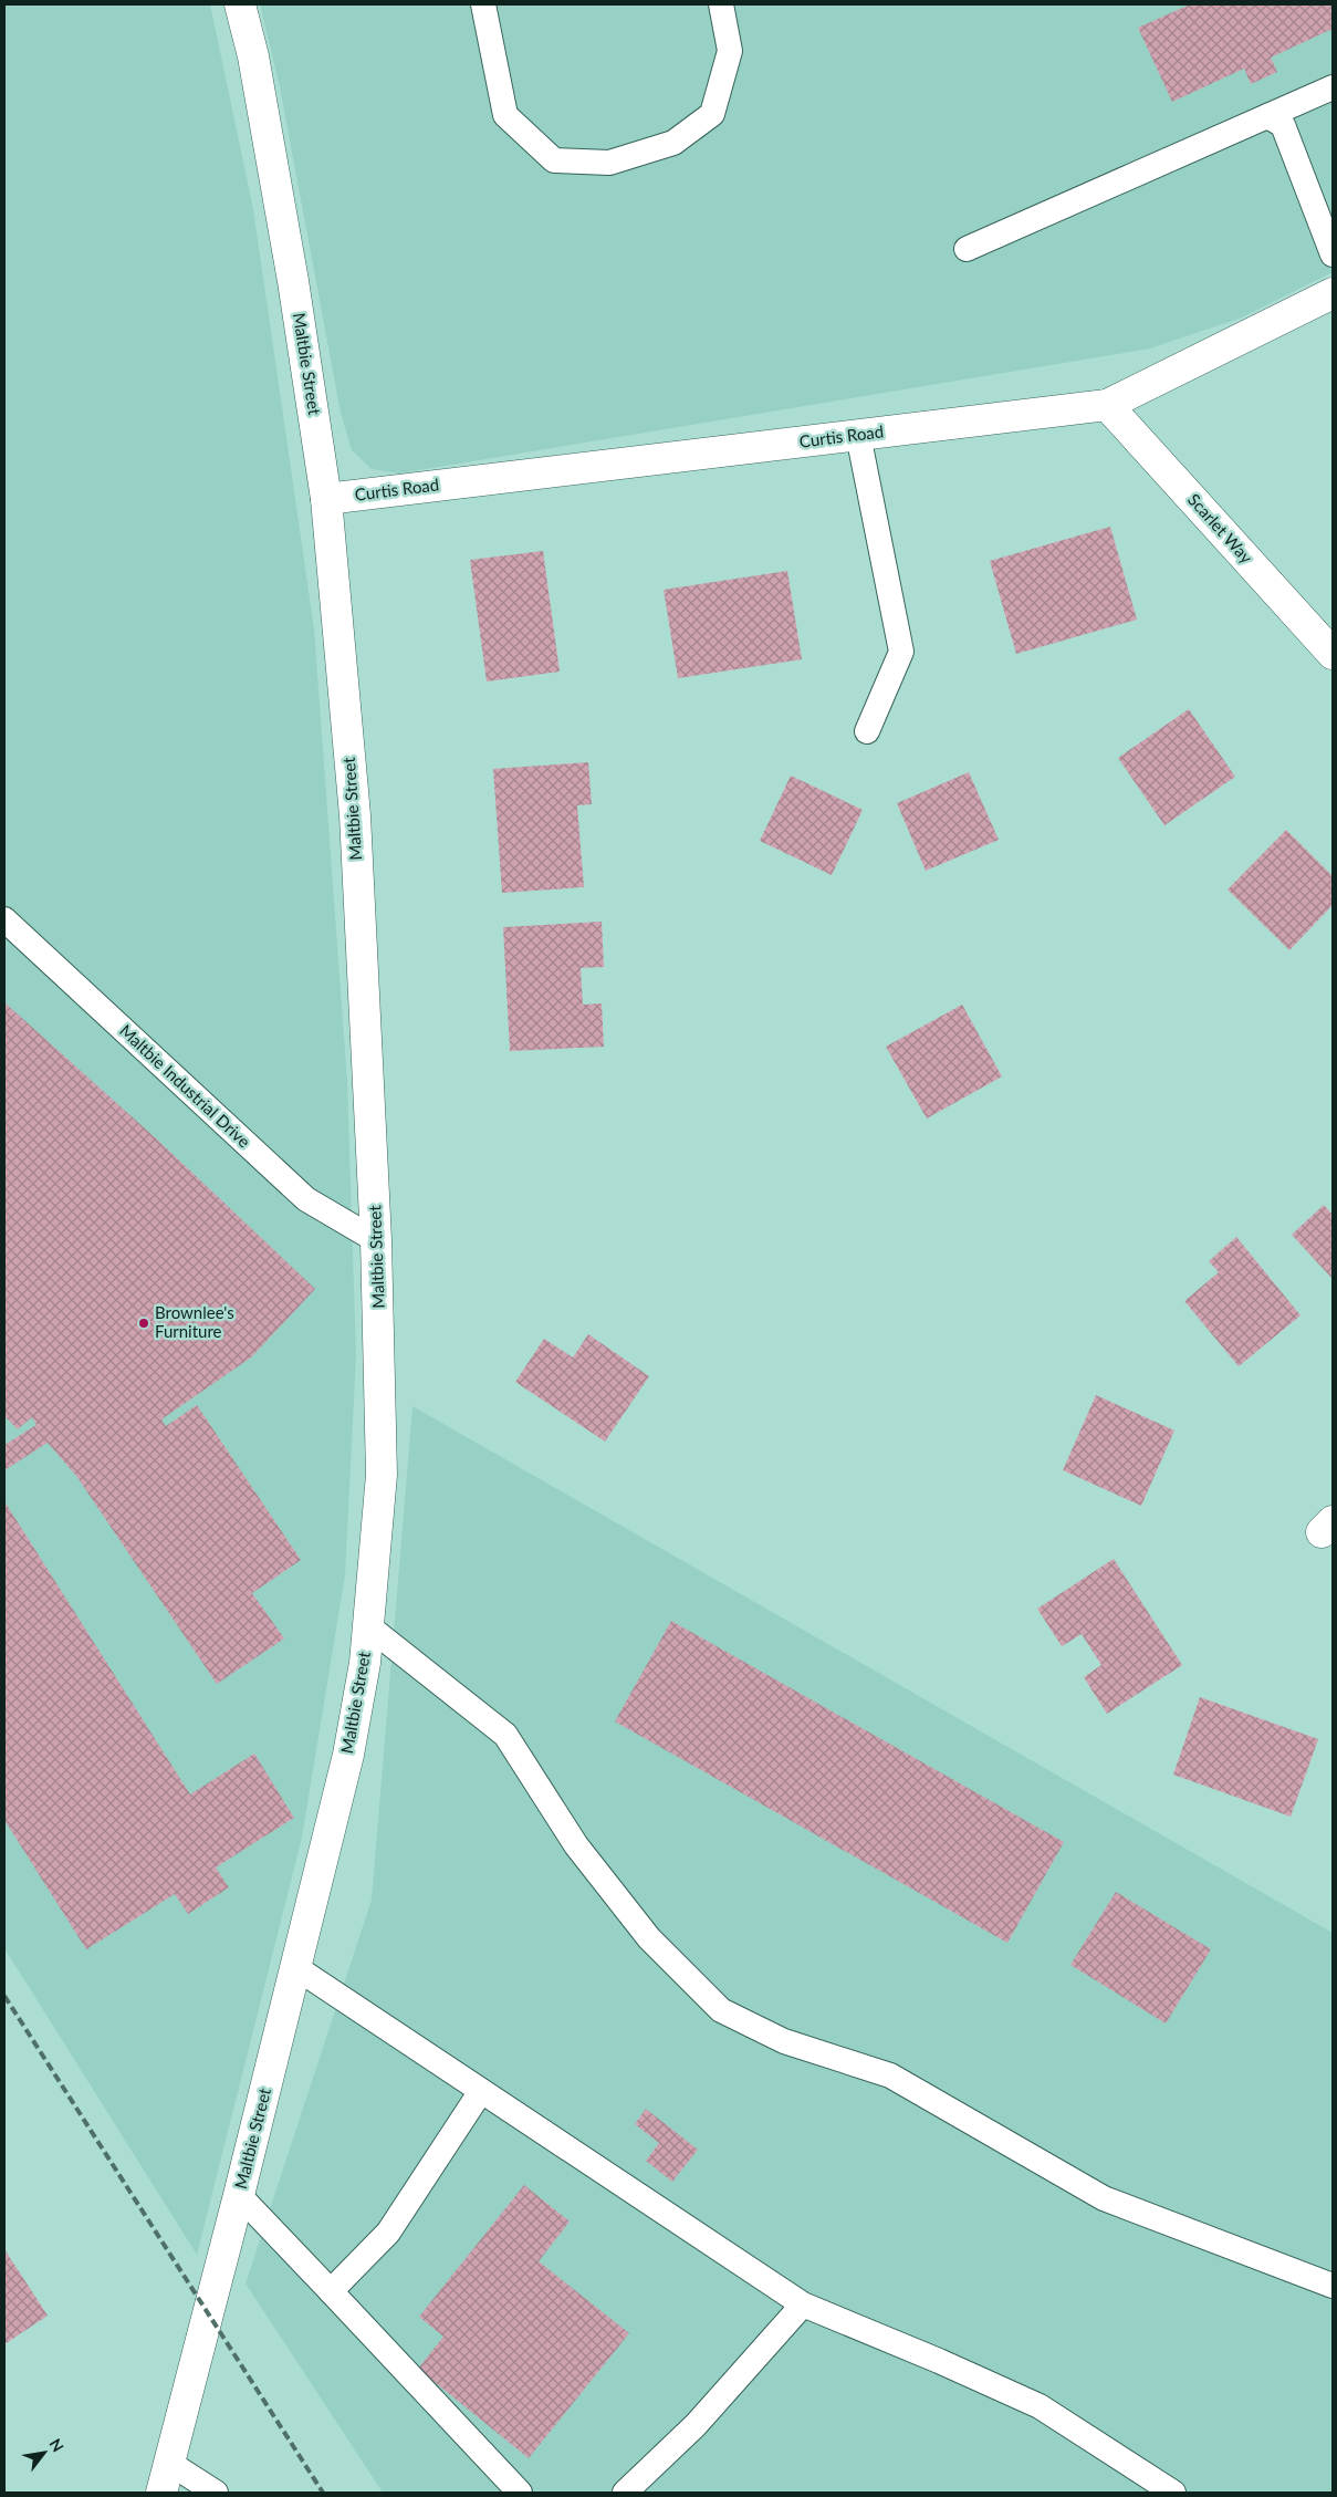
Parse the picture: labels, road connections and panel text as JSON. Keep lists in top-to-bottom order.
{
  "streets": {
    "street": ["Maltbie Street", "Curtis Road", "Scarlet Way"],
    "lane": ["Maltbie Industrial Drive"]
  },
  "crossings": [
    ["Maltbie Street", "Curtis Road"],
    ["Maltbie Street", "Maltbie Industrial Drive"],
    ["Curtis Road", "Scarlet Way"]
  ],
  "places": ["Brownlee's Furniture"],
  "north": "top right"
}
